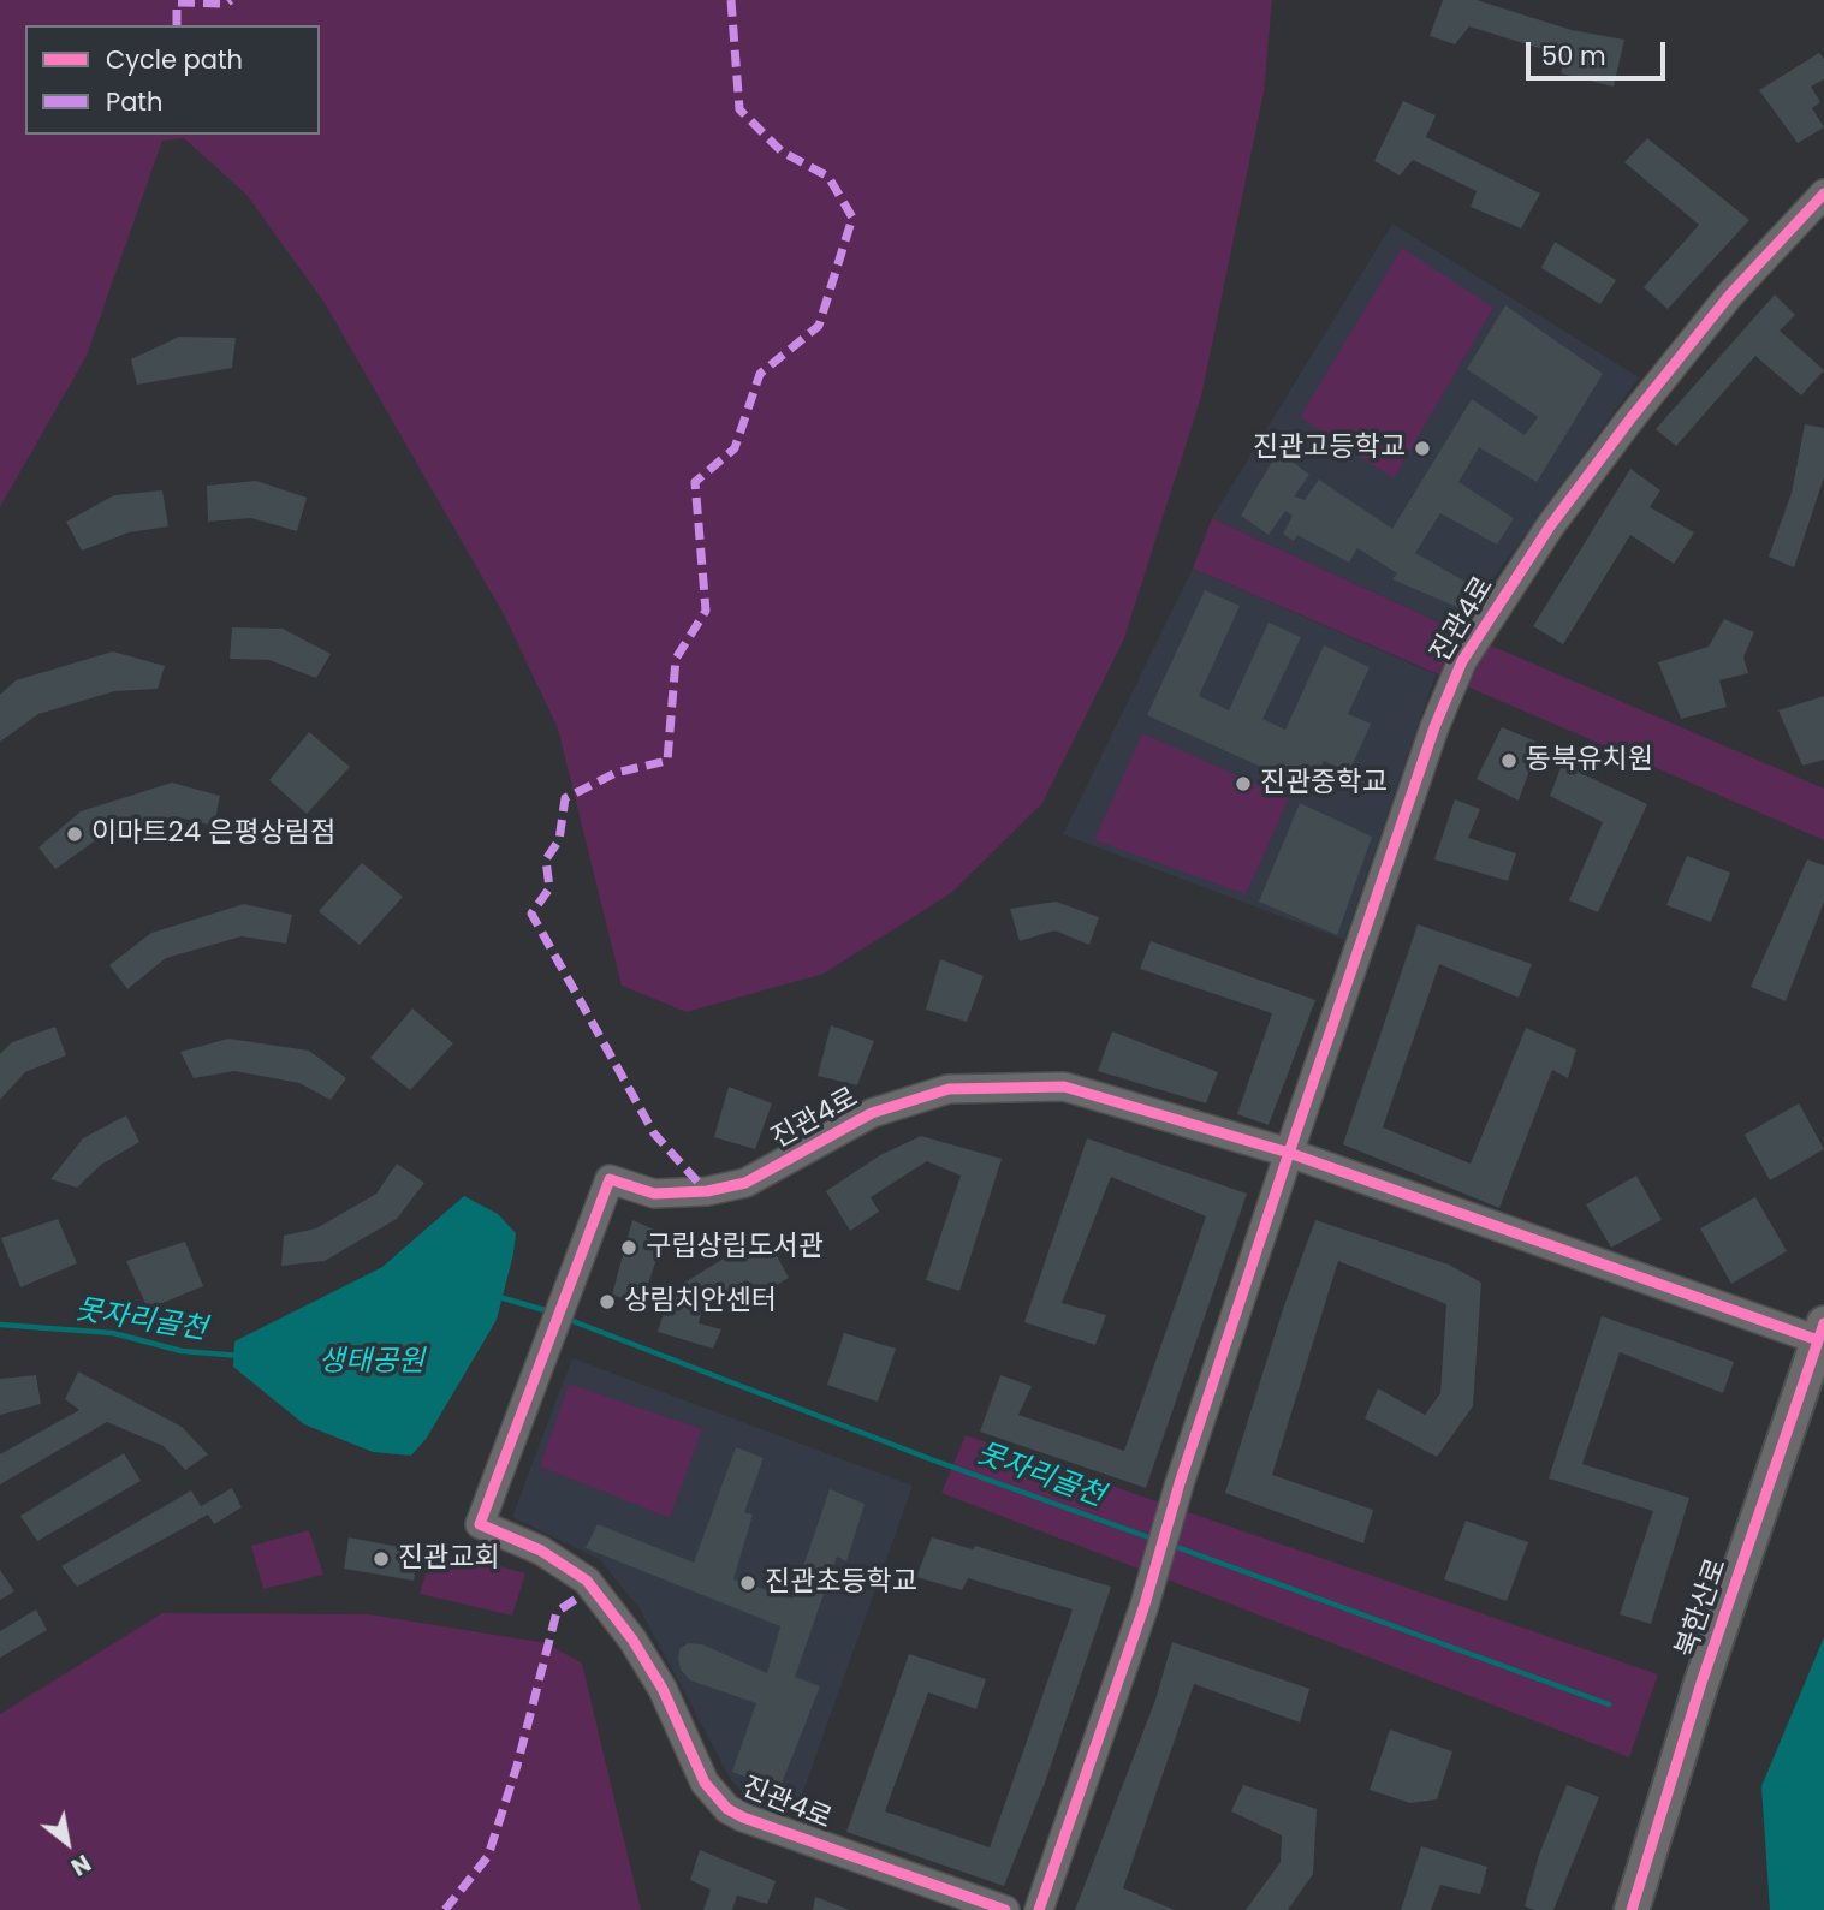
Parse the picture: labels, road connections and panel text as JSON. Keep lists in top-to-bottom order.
{
  "streets": {
    "main road": ["북한산로"],
    "street": ["진관4로"]
  },
  "water": ["못자리골천", "생태공원"],
  "places": [
    "진관고등학교",
    "동북유치원",
    "진관중학교",
    "이마트24 은평상림점",
    "구립상립도서관",
    "상림치안센터",
    "진관교회",
    "진관초등학교"
  ],
  "legend": ["Cycle path", "Path"],
  "scale_bar": "50 m",
  "north": "bottom right"
}
